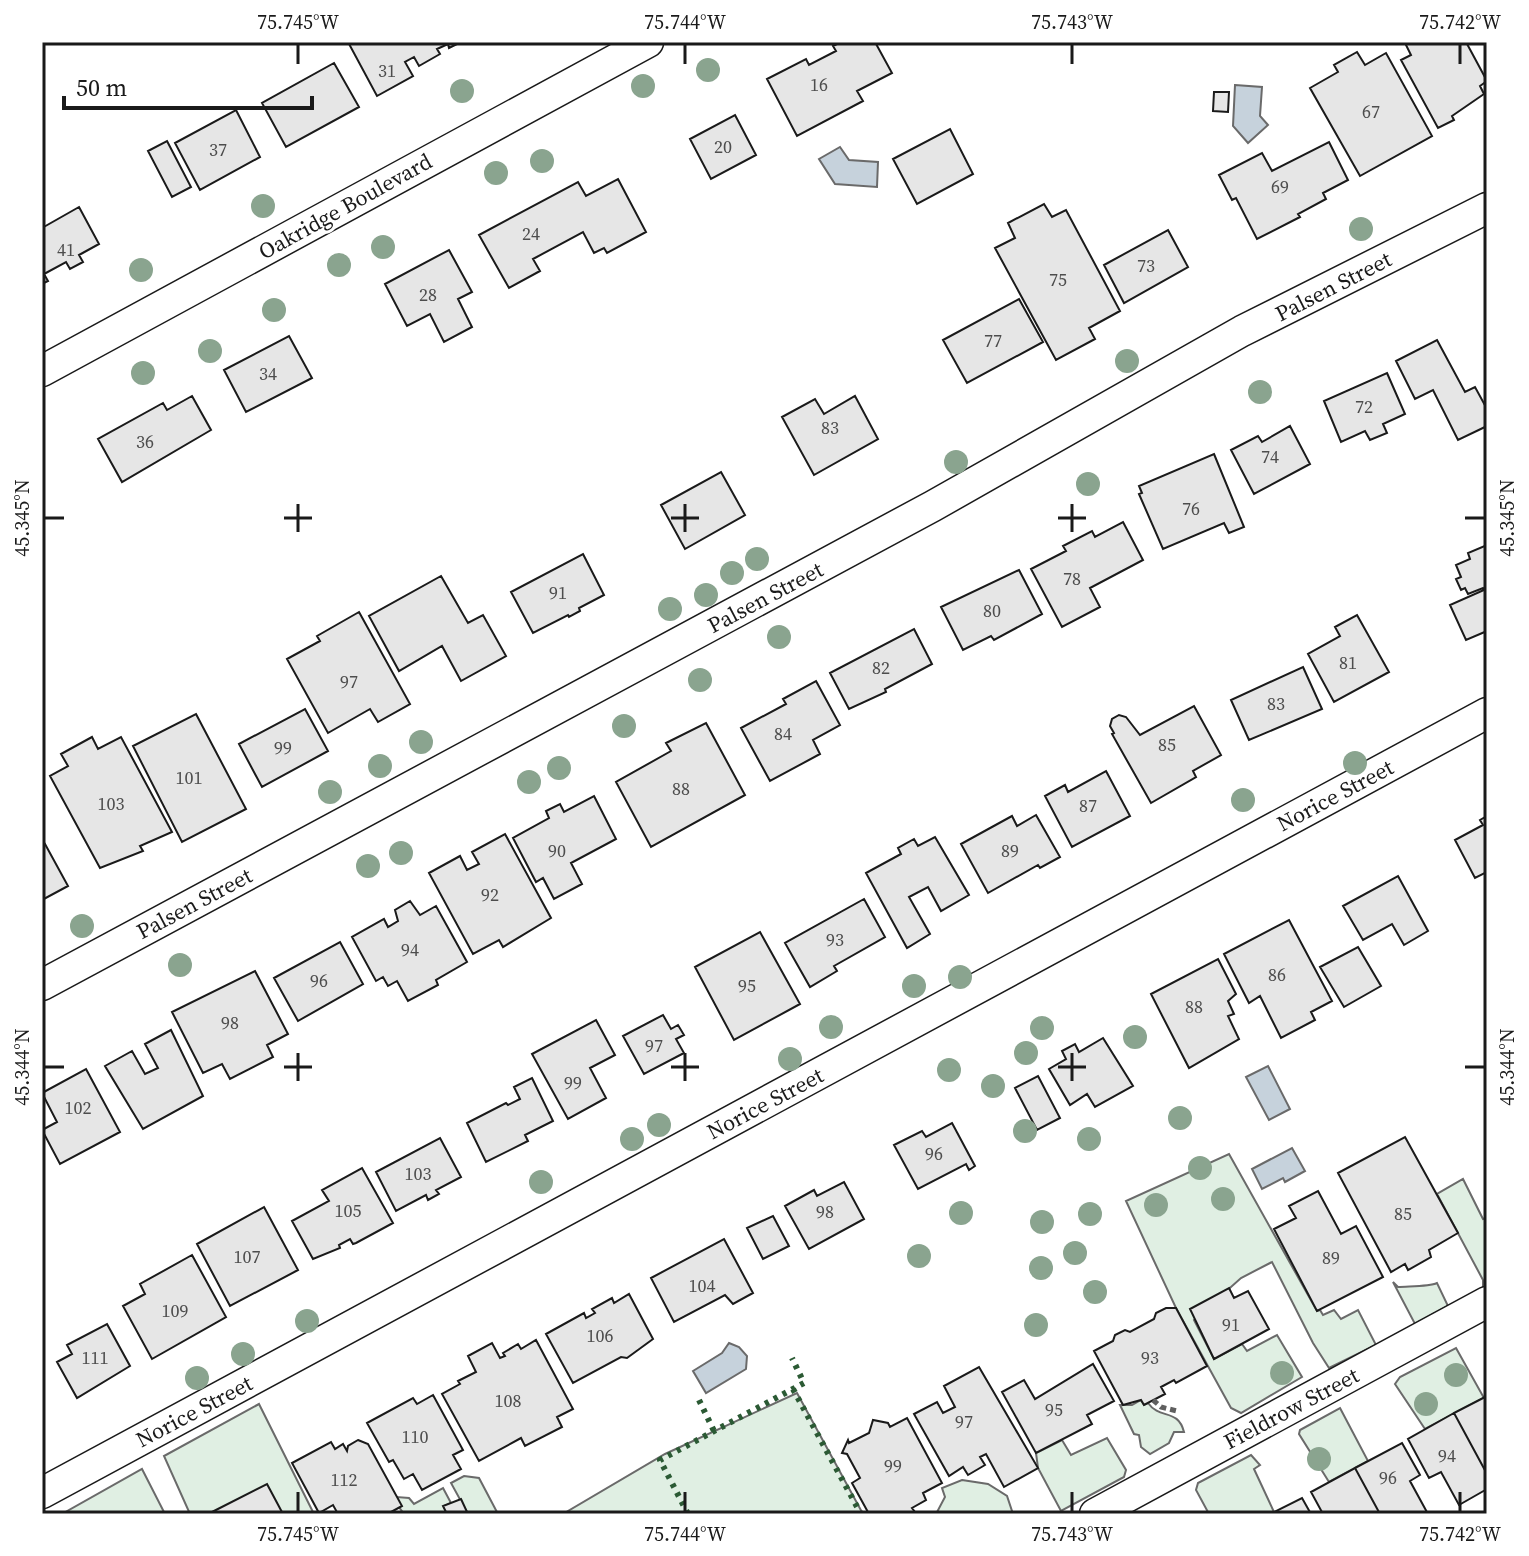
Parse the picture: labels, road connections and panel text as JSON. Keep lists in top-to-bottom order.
{
  "streets": {
    "street": [
      "Oakridge Boulevard",
      "Palsen Street",
      "Norice Street",
      "Fieldrow Street"
    ]
  },
  "house_numbers": [
    "31",
    "16",
    "67",
    "20",
    "37",
    "69",
    "24",
    "41",
    "73",
    "75",
    "28",
    "77",
    "34",
    "72",
    "83",
    "36",
    "74",
    "76",
    "78",
    "91",
    "80",
    "81",
    "82",
    "97",
    "83",
    "84",
    "85",
    "99",
    "101",
    "88",
    "103",
    "87",
    "90",
    "89",
    "92",
    "93",
    "94",
    "86",
    "96",
    "95",
    "88",
    "98",
    "97",
    "99",
    "102",
    "96",
    "103",
    "105",
    "98",
    "85",
    "107",
    "89",
    "104",
    "109",
    "91",
    "106",
    "111",
    "93",
    "108",
    "95",
    "97",
    "110",
    "94",
    "99",
    "96",
    "112"
  ],
  "scale_bar": "50 m",
  "coordinates": [
    "75.745°W",
    "75.744°W",
    "75.743°W",
    "75.742°W",
    "45.345°N",
    "45.344°N"
  ]
}
